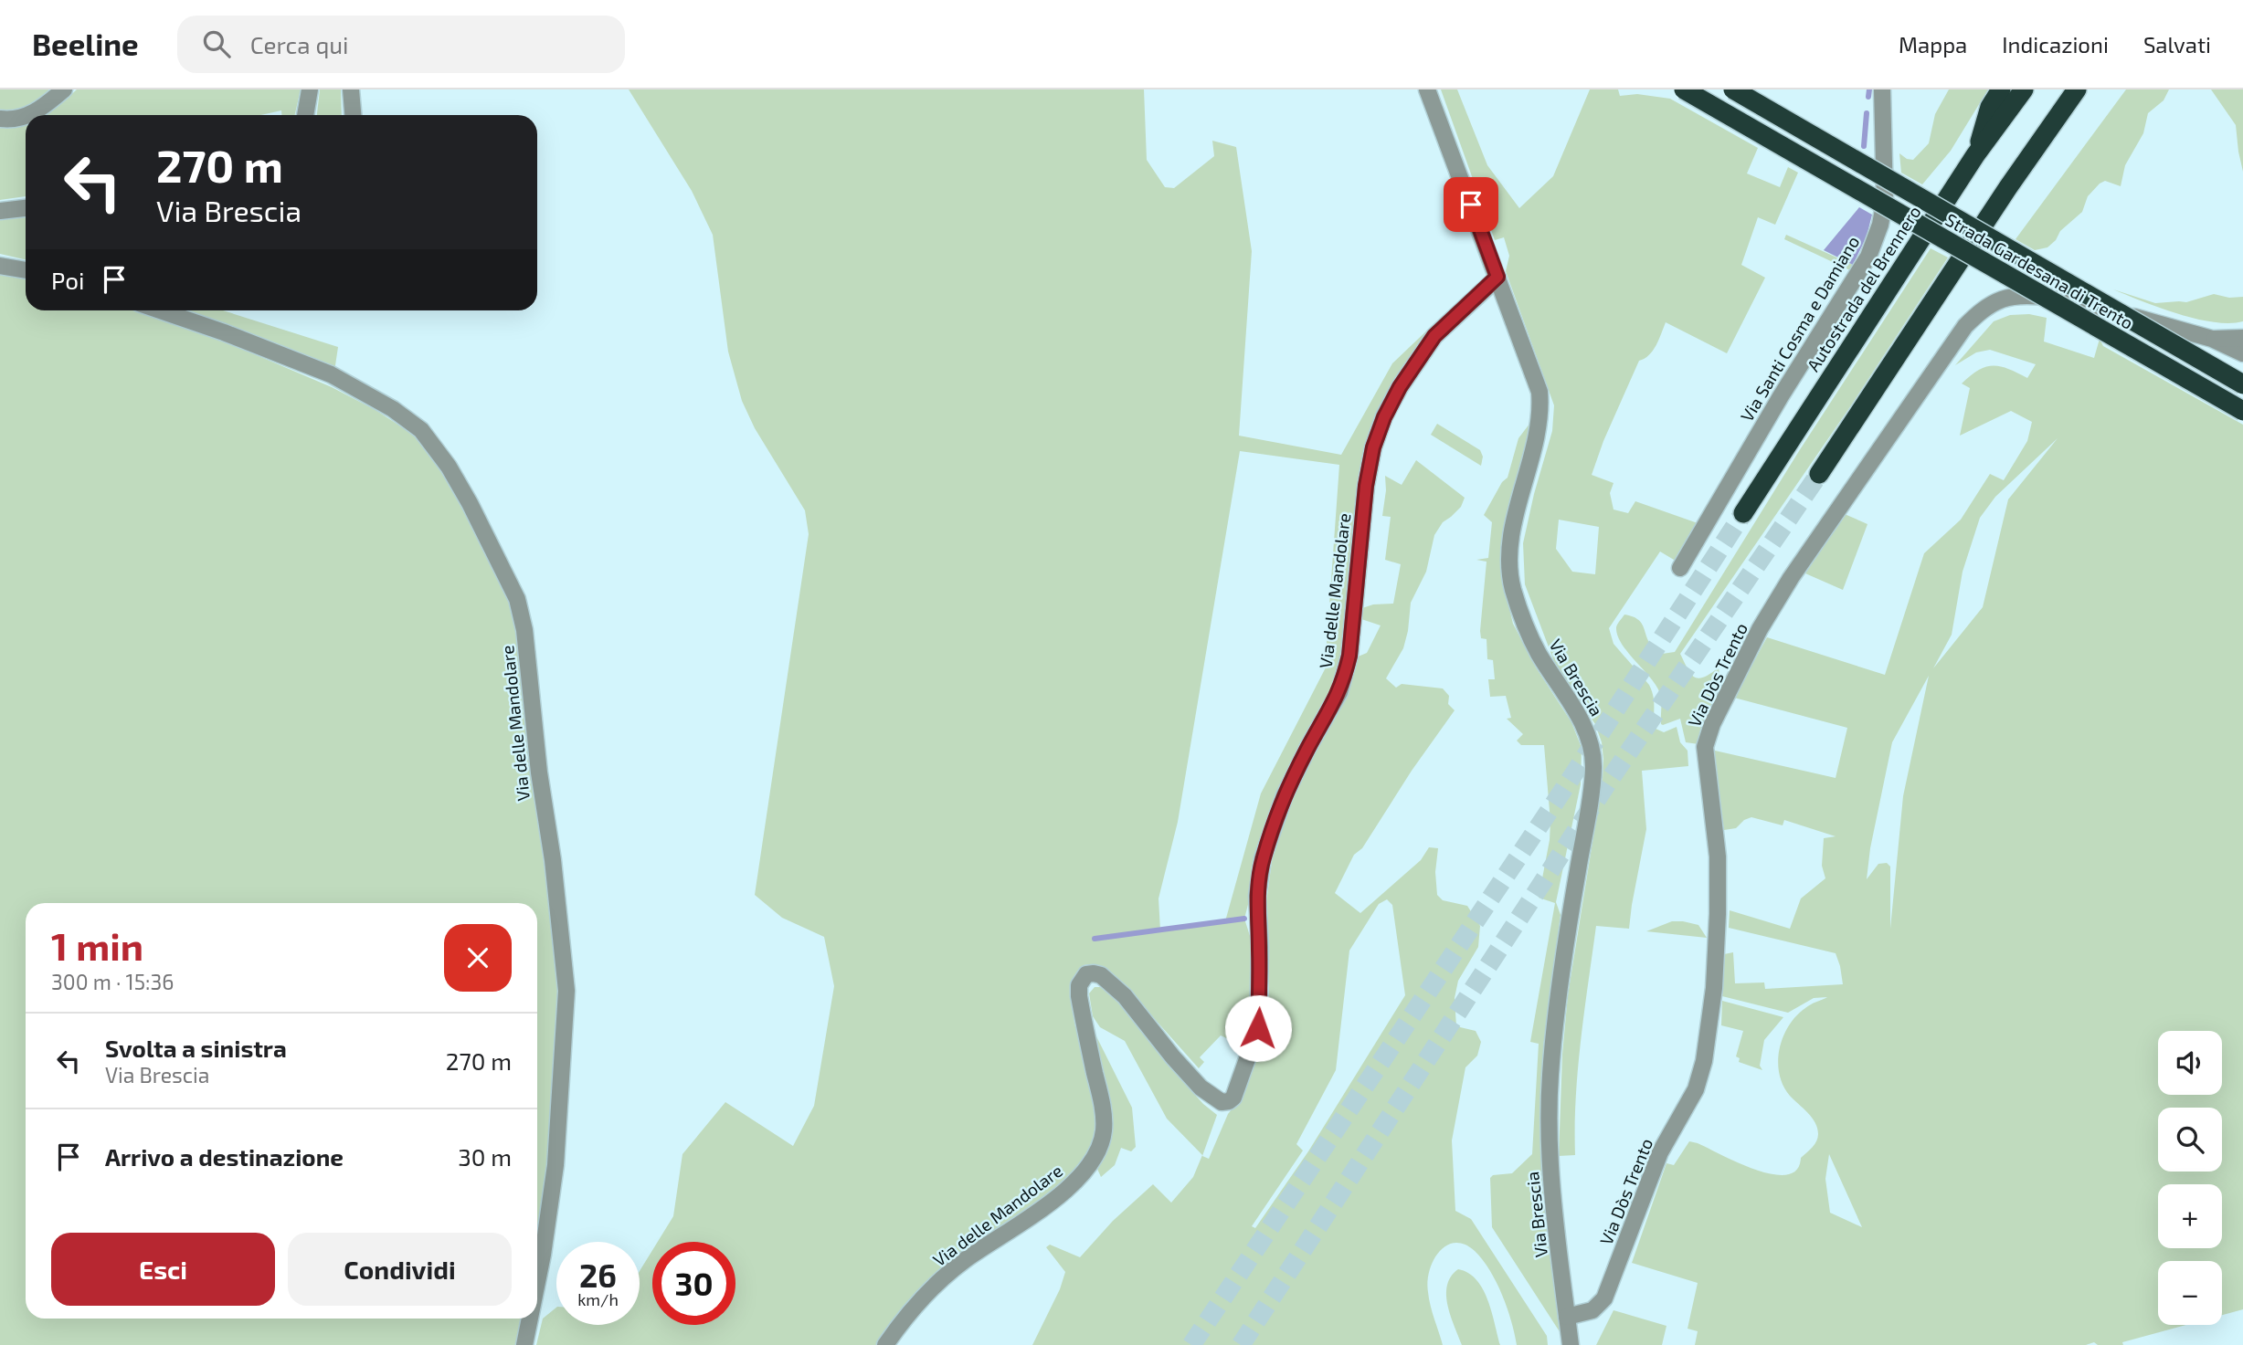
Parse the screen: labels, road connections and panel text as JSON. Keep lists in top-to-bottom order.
{
  "streets": {
    "highway": ["Strada Gardesana di Trento", "Autostrada del Brennero"],
    "street": [
      "Via Santi Cosma e Damiano",
      "Via delle Mandolare",
      "Via Dòs Trento",
      "Via Brescia"
    ]
  },
  "crossings": [
    ["Via delle Mandolare", "Via Brescia"],
    ["Via Dòs Trento", "Via Brescia"]
  ],
  "page": {
    "header": "Beeline",
    "search": "Cerca qui",
    "nav": ["Mappa", "Indicazioni", "Salvati"],
    "turn": ["270 m", "Via Brescia"],
    "then": "Poi",
    "heading": ["1 min", "300 m · 15:36"],
    "list": [
      {
        "name": "Svolta a sinistra",
        "note": "Via Brescia",
        "value": "270 m"
      },
      {
        "name": "Arrivo a destinazione",
        "value": "30 m"
      }
    ],
    "map_buttons": ["+", "−"],
    "buttons": ["Esci", "Condividi"],
    "speed": "26 km/h",
    "limit": "30"
  }
}
